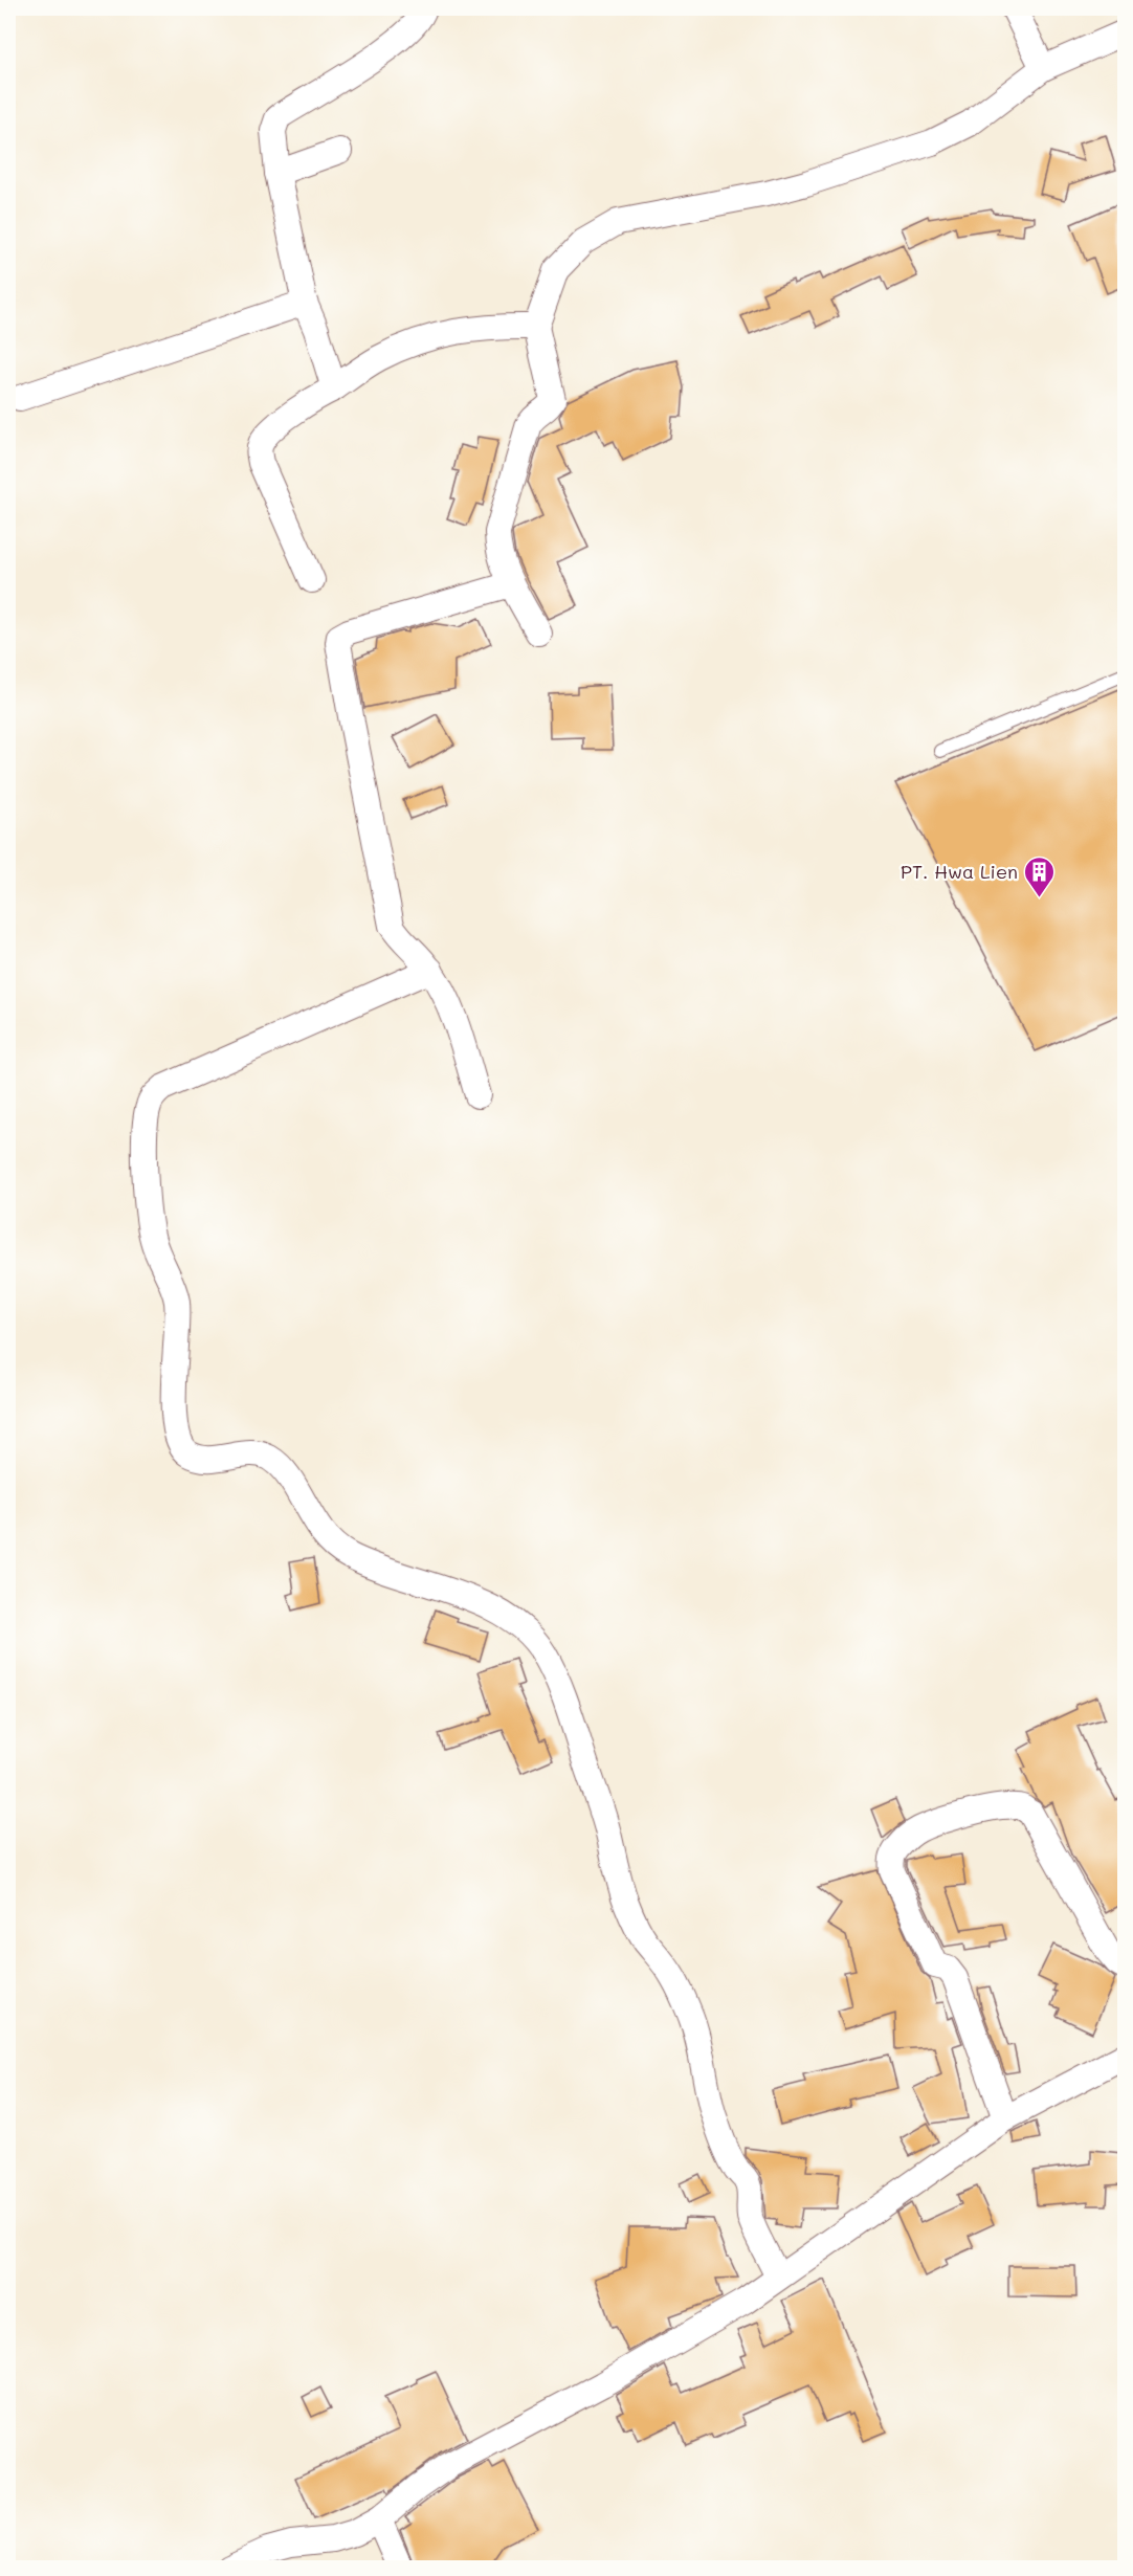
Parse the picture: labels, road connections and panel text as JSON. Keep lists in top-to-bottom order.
{
  "places": {
    "building": ["PT. Hwa Lien"]
  }
}
